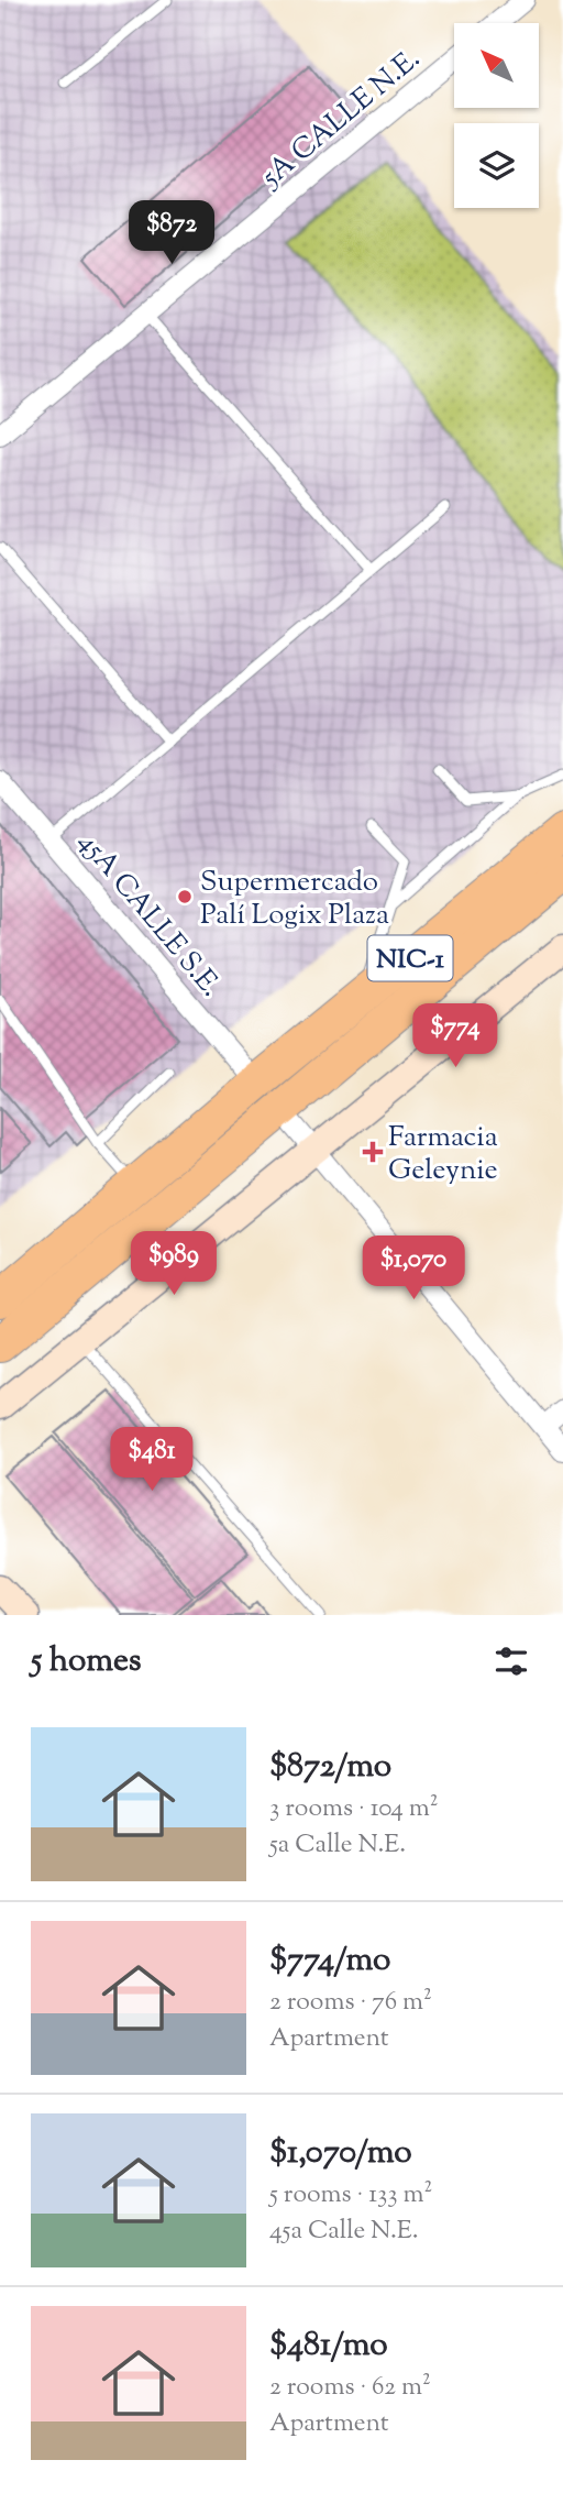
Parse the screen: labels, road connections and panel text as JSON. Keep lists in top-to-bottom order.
{
  "streets": {
    "highway": ["NIC-1"],
    "street": ["5A CALLE N.E.", "45A CALLE S.E."]
  },
  "crossings": [
    ["45A CALLE S.E.", "NIC-1"]
  ],
  "places": {
    "other": ["Supermercado Palí Logix Plaza"],
    "health": ["Farmacia Geleynie"]
  },
  "north": "top left",
  "page": {
    "price": [
      "$872",
      "$774",
      "$989",
      "$1,070",
      "$481"
    ],
    "heading": "5 homes",
    "list": [
      {
        "name": "$872/mo",
        "note": "3 rooms · 104 m² · 5a Calle N.E."
      },
      {
        "name": "$774/mo",
        "note": "2 rooms · 76 m² · Apartment"
      },
      {
        "name": "$1,070/mo",
        "note": "5 rooms · 133 m² · 45a Calle N.E."
      },
      {
        "name": "$481/mo",
        "note": "2 rooms · 62 m² · Apartment"
      }
    ]
  }
}
